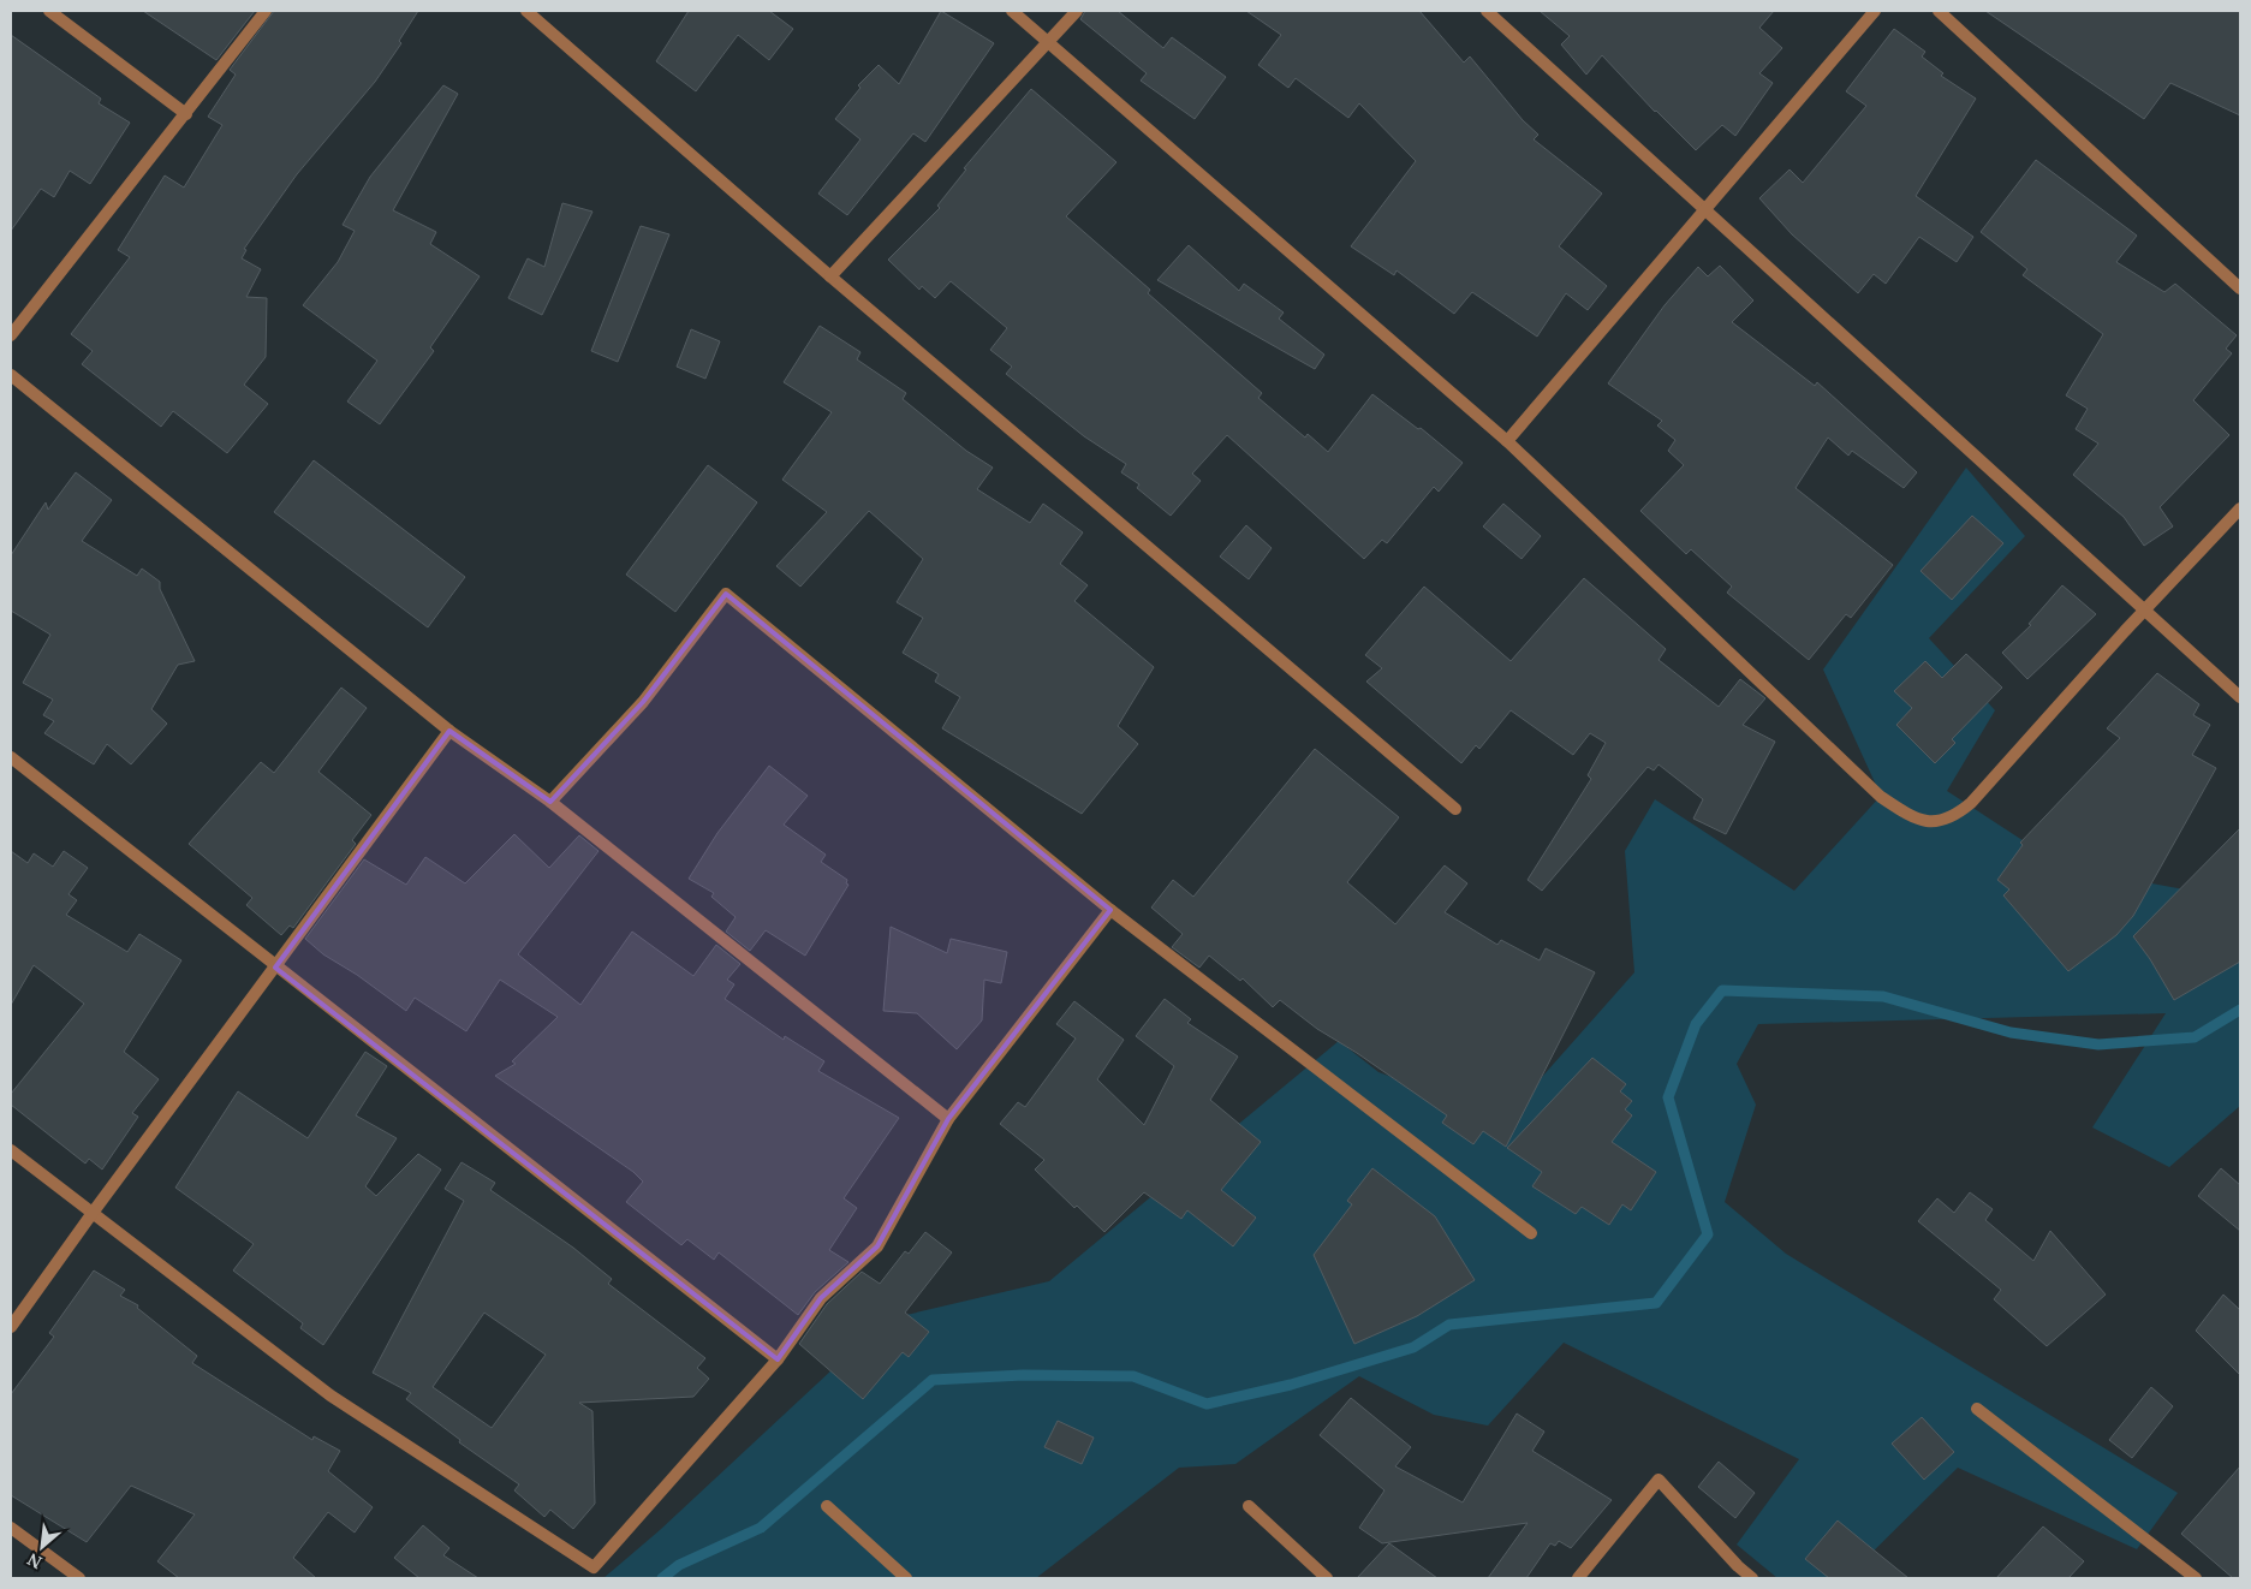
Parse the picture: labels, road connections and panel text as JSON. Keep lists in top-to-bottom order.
{
  "north": "bottom left"
}
